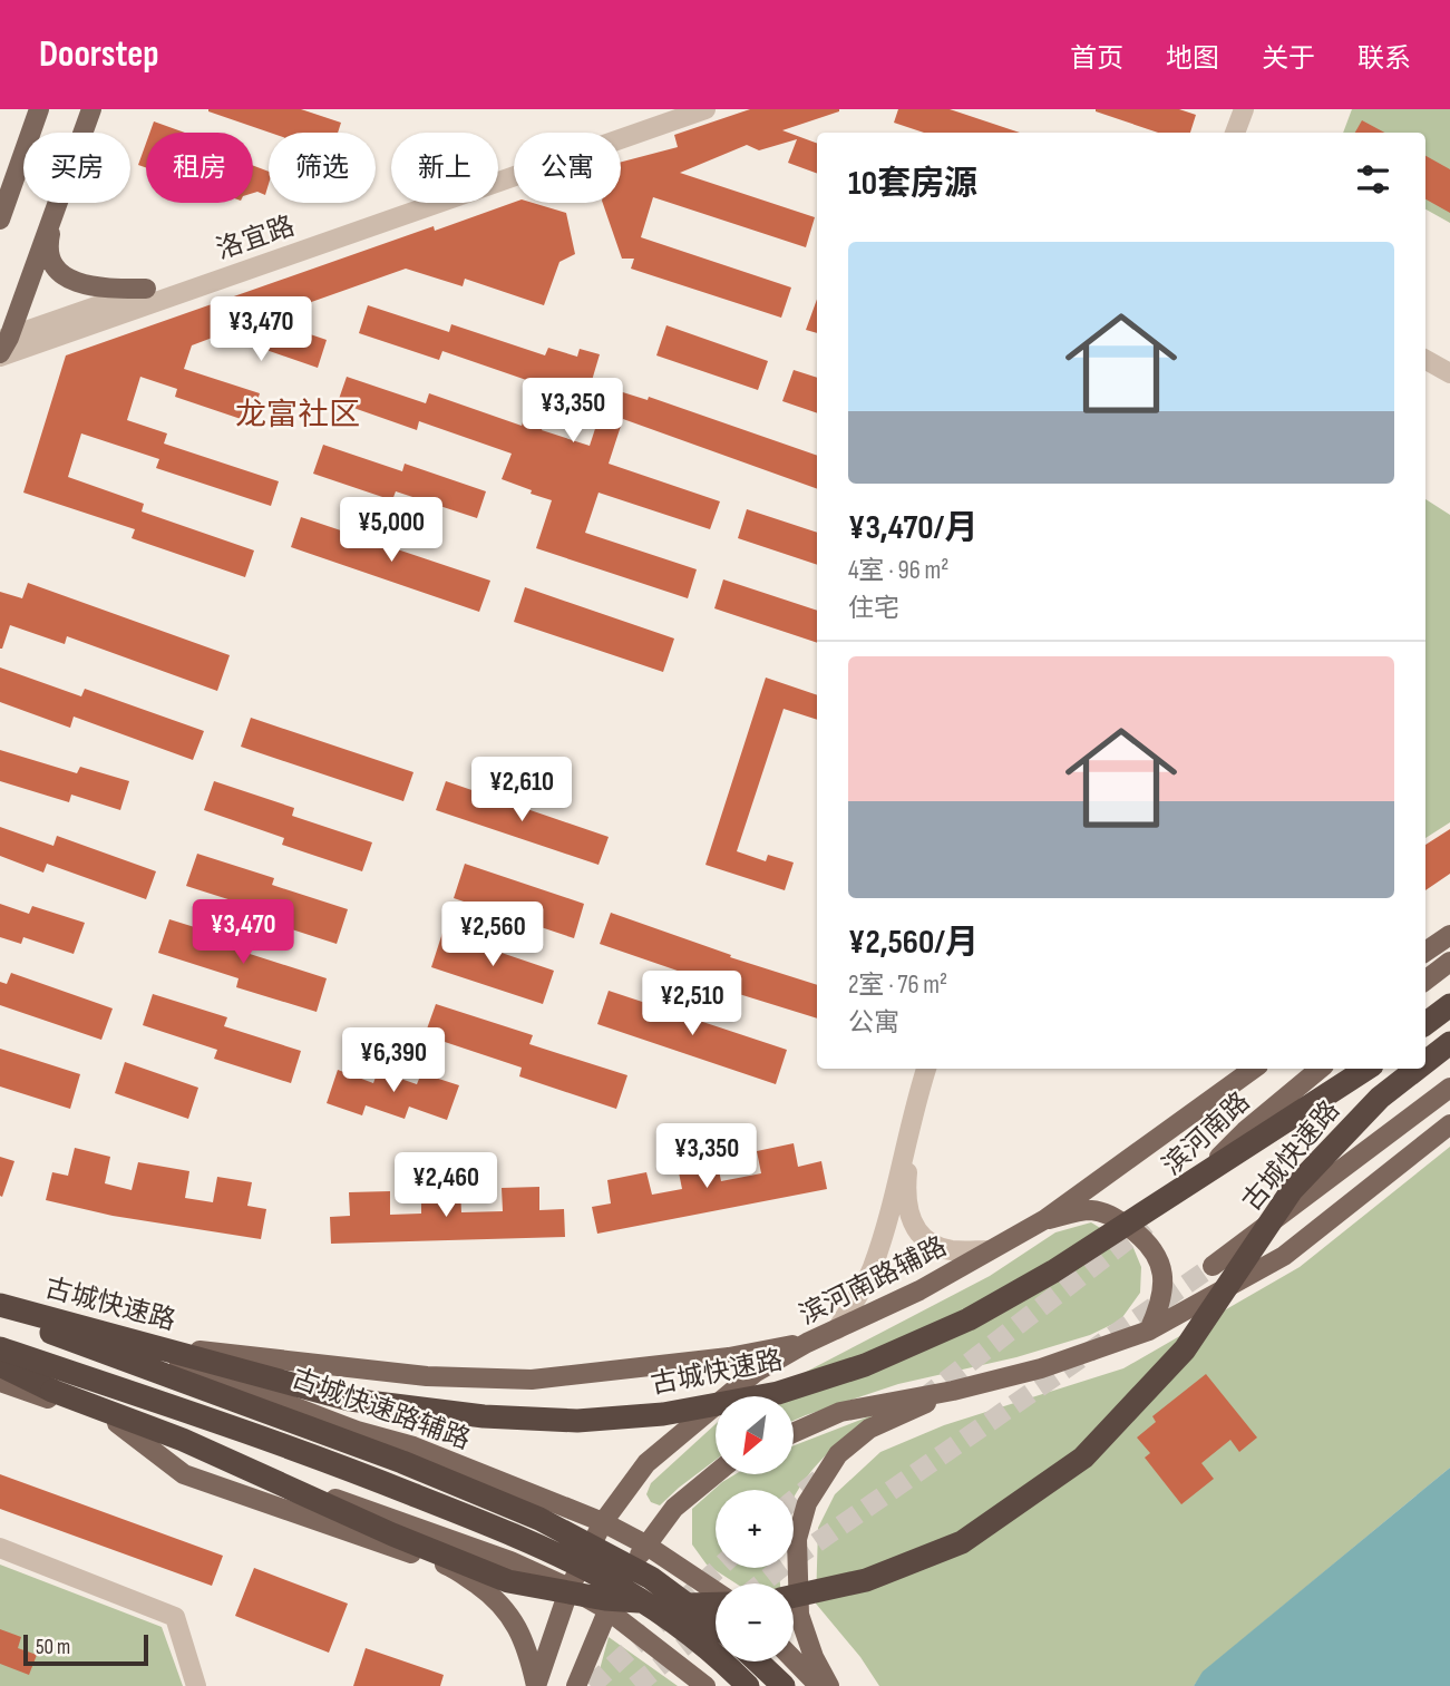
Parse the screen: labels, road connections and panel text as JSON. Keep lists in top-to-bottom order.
{
  "streets": {
    "highway": ["古城快速路"],
    "main road": ["滨河南路", "滨河南路辅路", "古城快速路辅路"],
    "street": ["洛宜路"]
  },
  "crossings": [
    ["滨河南路辅路", "古城快速路辅路"]
  ],
  "districts": ["龙富社区"],
  "scale_bar": "50 m",
  "north": "bottom left",
  "page": {
    "header": "Doorstep",
    "nav": [
      "首页",
      "地图",
      "关于",
      "联系"
    ],
    "chip": [
      "买房",
      "租房",
      "筛选",
      "新上",
      "公寓"
    ],
    "heading": "10套房源",
    "list": [
      {
        "name": "¥3,470/月",
        "note": "4室 · 96 m² · 住宅"
      },
      {
        "name": "¥2,560/月",
        "note": "2室 · 76 m² · 公寓"
      }
    ],
    "price": [
      "¥3,470",
      "¥3,350",
      "¥5,000",
      "¥2,610",
      "¥3,470",
      "¥2,560",
      "¥2,510",
      "¥6,390",
      "¥3,350",
      "¥2,460"
    ],
    "map_buttons": ["+", "−"],
    "scale": "50 m"
  }
}
